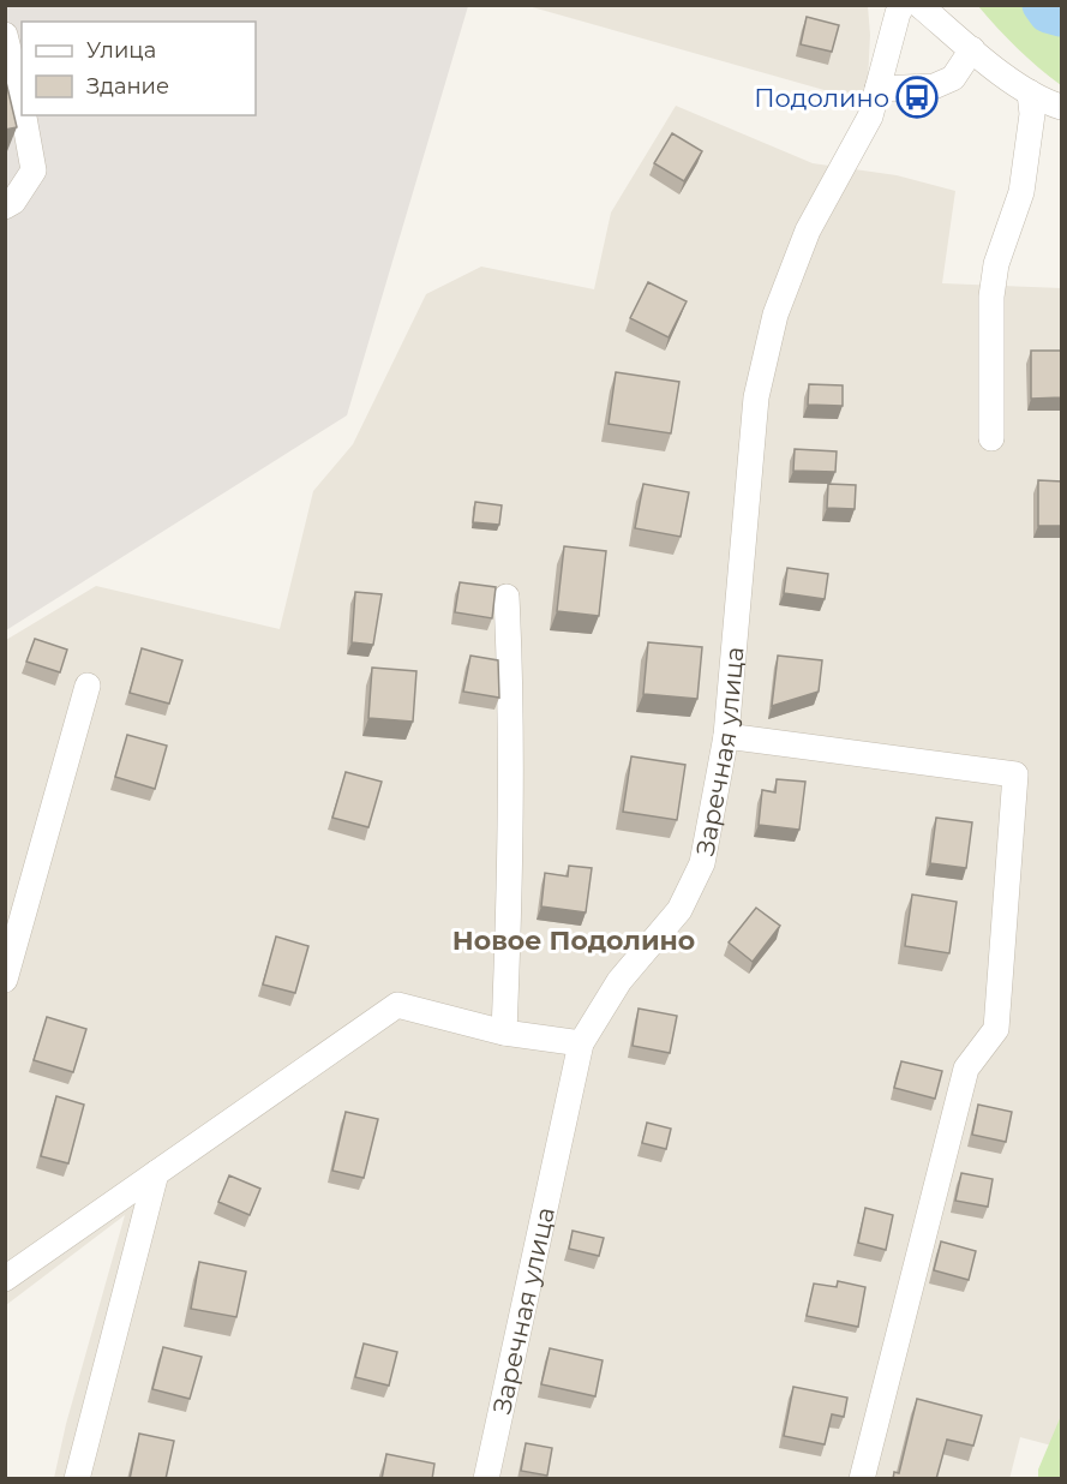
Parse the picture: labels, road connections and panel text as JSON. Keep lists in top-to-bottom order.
{
  "streets": {
    "street": ["Заречная улица"]
  },
  "districts": ["Новое Подолино"],
  "places": {
    "bus stop": ["Подолино"]
  },
  "legend": ["Улица", "Здание"]
}
